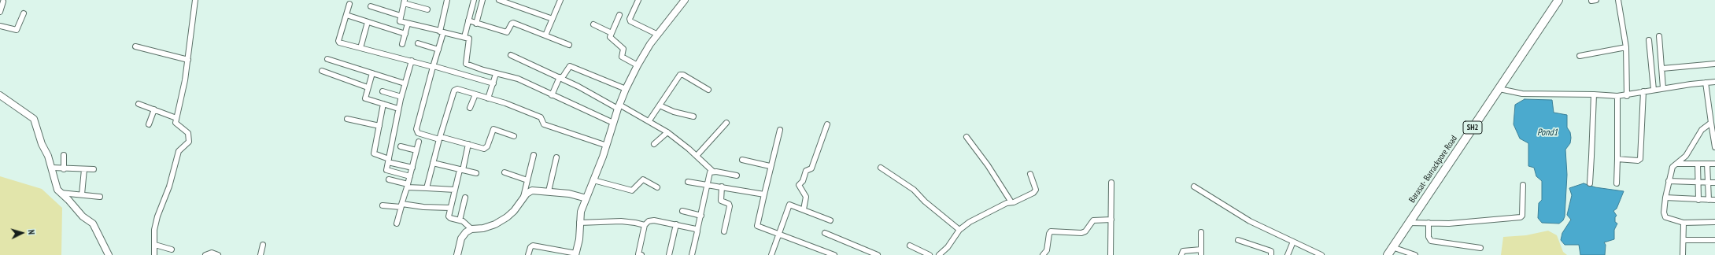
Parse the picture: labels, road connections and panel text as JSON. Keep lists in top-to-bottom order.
{
  "streets": {
    "main road": ["SH2", "Barasat- Barrackpore Road"]
  },
  "water": ["Pond1"],
  "north": "right"
}
